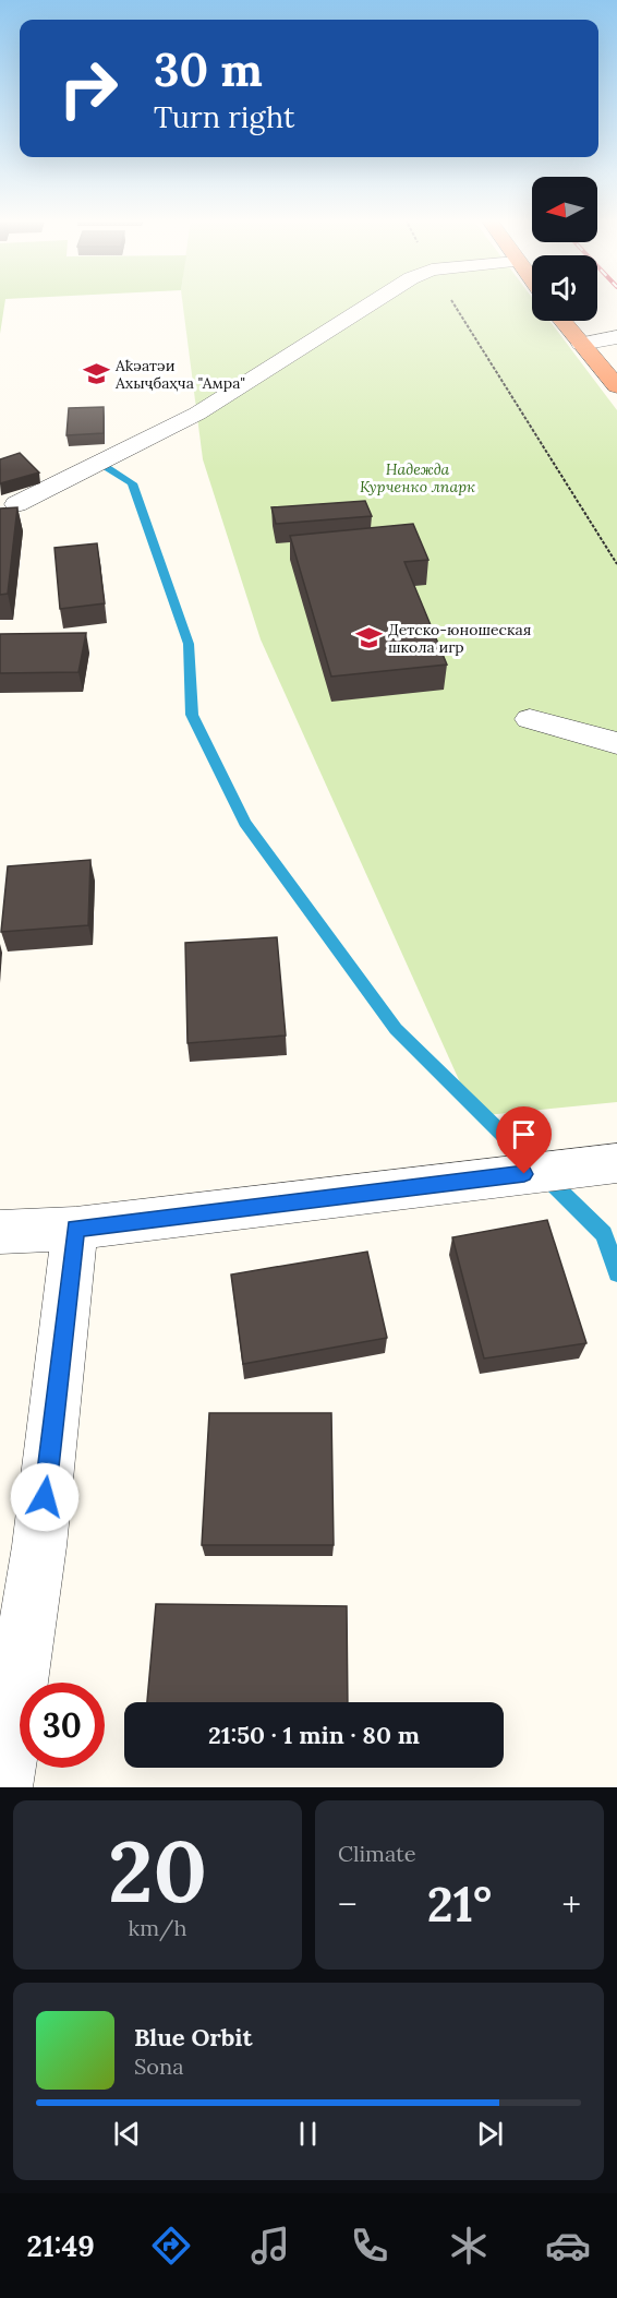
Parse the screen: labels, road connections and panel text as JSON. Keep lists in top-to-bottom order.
{
  "parks": ["Надежда Курченко лпарк"],
  "places": {
    "school or university": ["Аҟәатәи Ахыҷбаҳча \"Амра\"", "Детско-юношеская школа игр"]
  },
  "north": "left",
  "page": {
    "turn": ["30 m", "Turn right"],
    "limit": "30",
    "trip": "21:50 · 1 min · 80 m",
    "tile": [
      ["20", "km/h"],
      "Climate"
    ],
    "heat": ["−", "21°", "+"],
    "song": ["Blue Orbit", "Sona"],
    "tabs": "21:49"
  }
}
